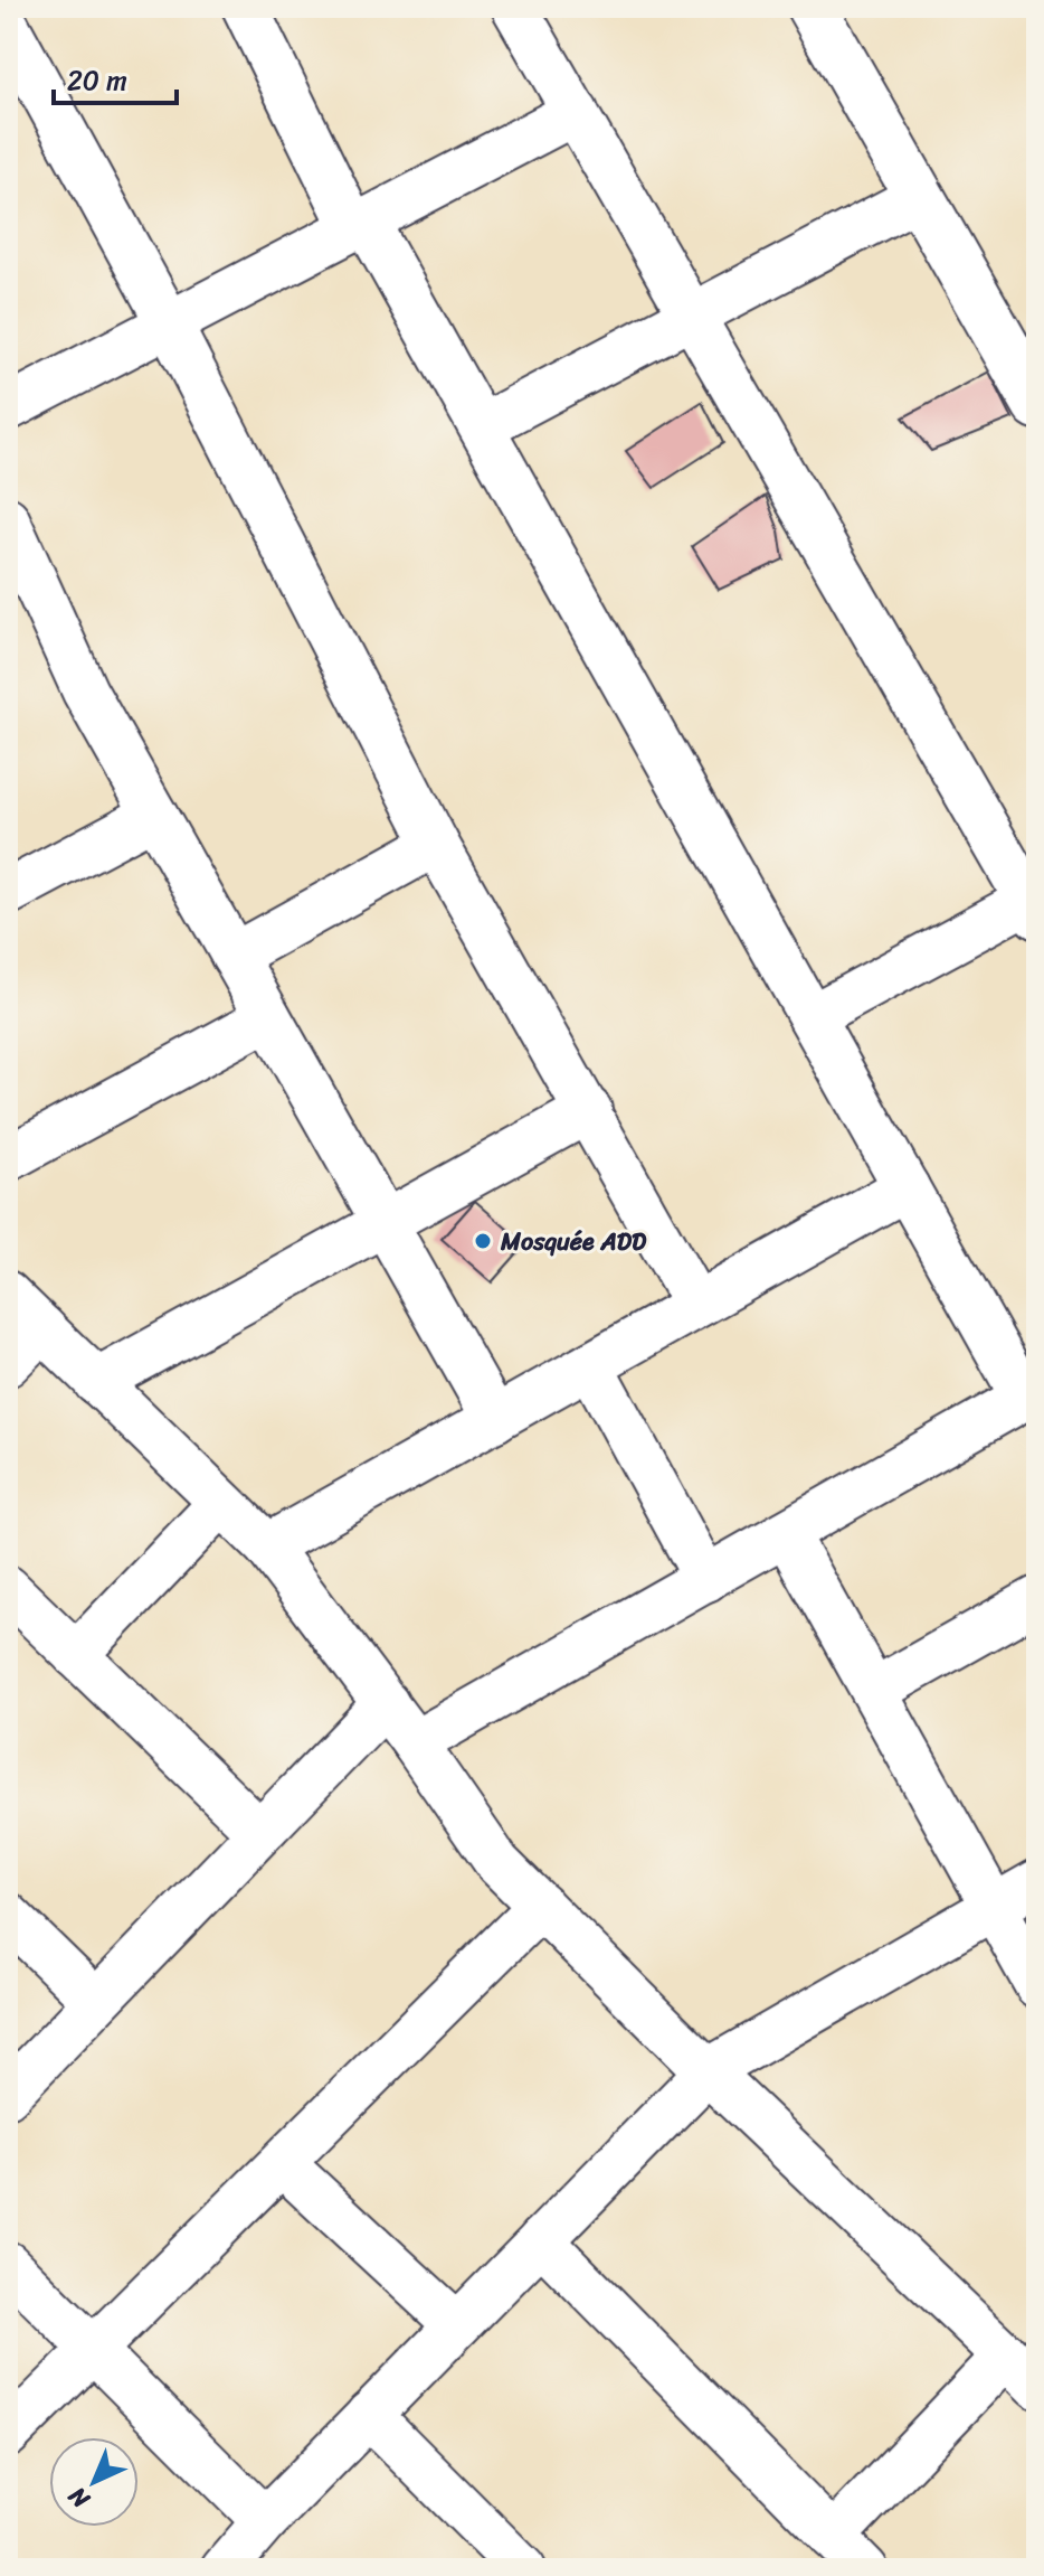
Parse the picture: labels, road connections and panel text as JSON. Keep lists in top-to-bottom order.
{
  "places": ["Mosquée ADD"],
  "scale_bar": "20 m",
  "north": "bottom left"
}
